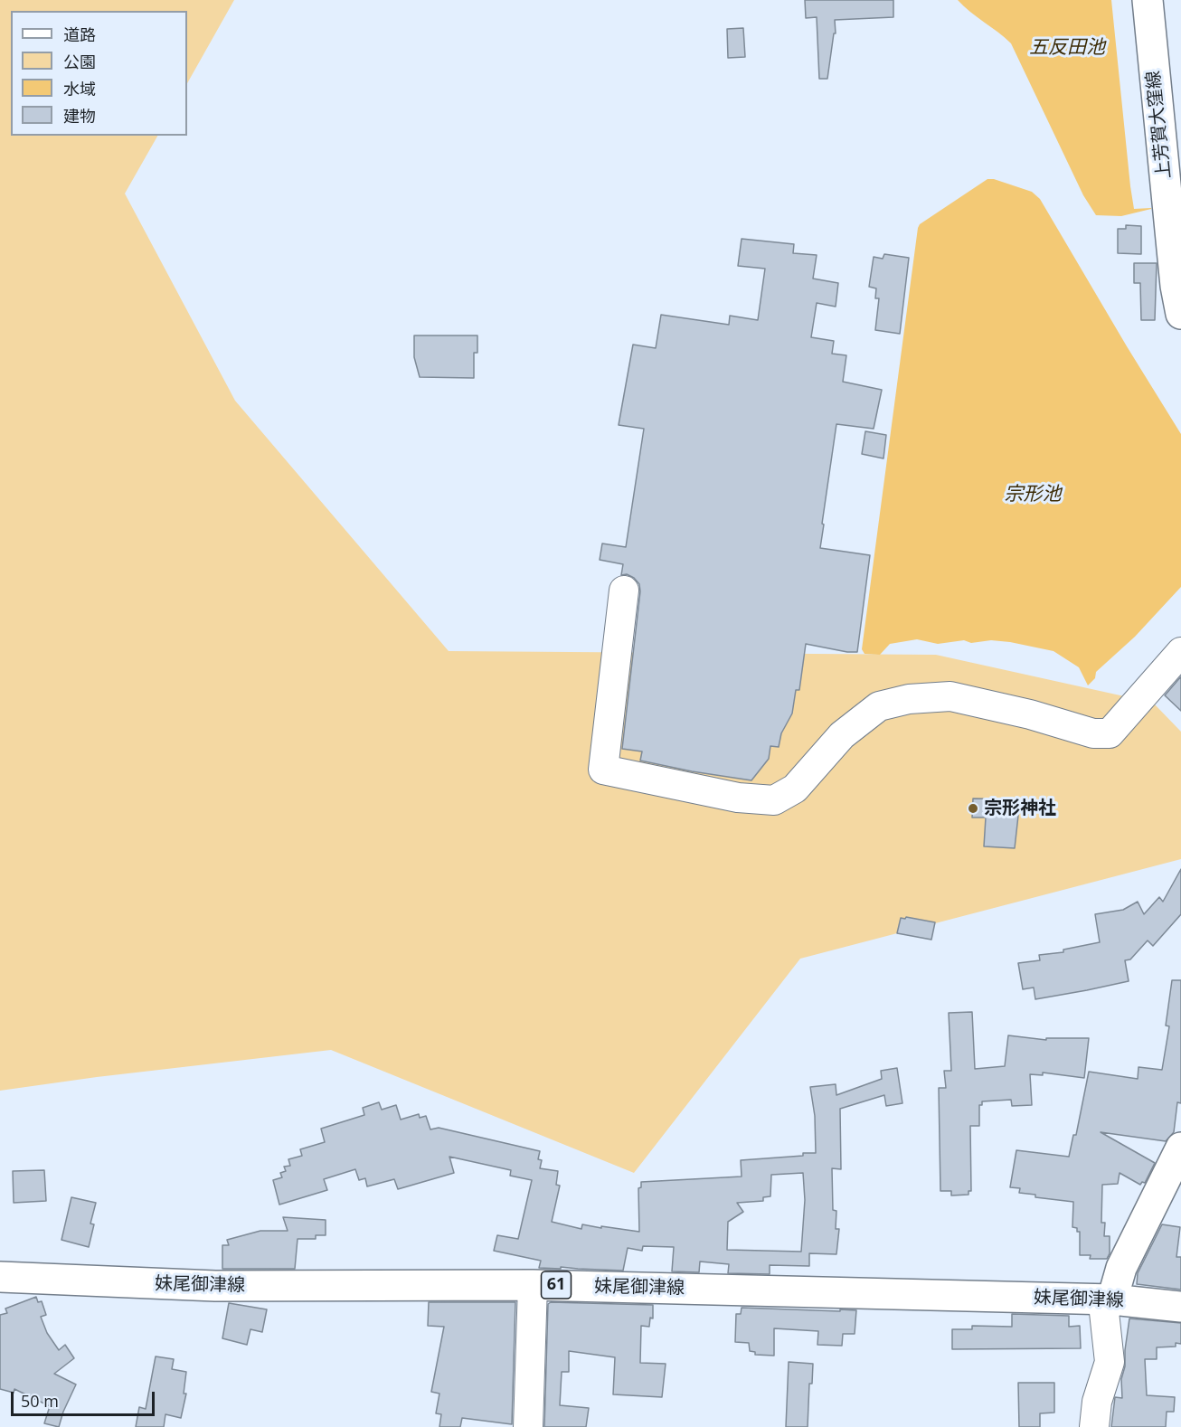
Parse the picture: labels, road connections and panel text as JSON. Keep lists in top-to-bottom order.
{
  "streets": {
    "main road": ["上芳賀大窪線", "妹尾御津線", "61"]
  },
  "water": ["五反田池", "宗形池"],
  "places": ["宗形神社"],
  "legend": [
    "道路",
    "公園",
    "水域",
    "建物"
  ],
  "scale_bar": "50 m"
}
